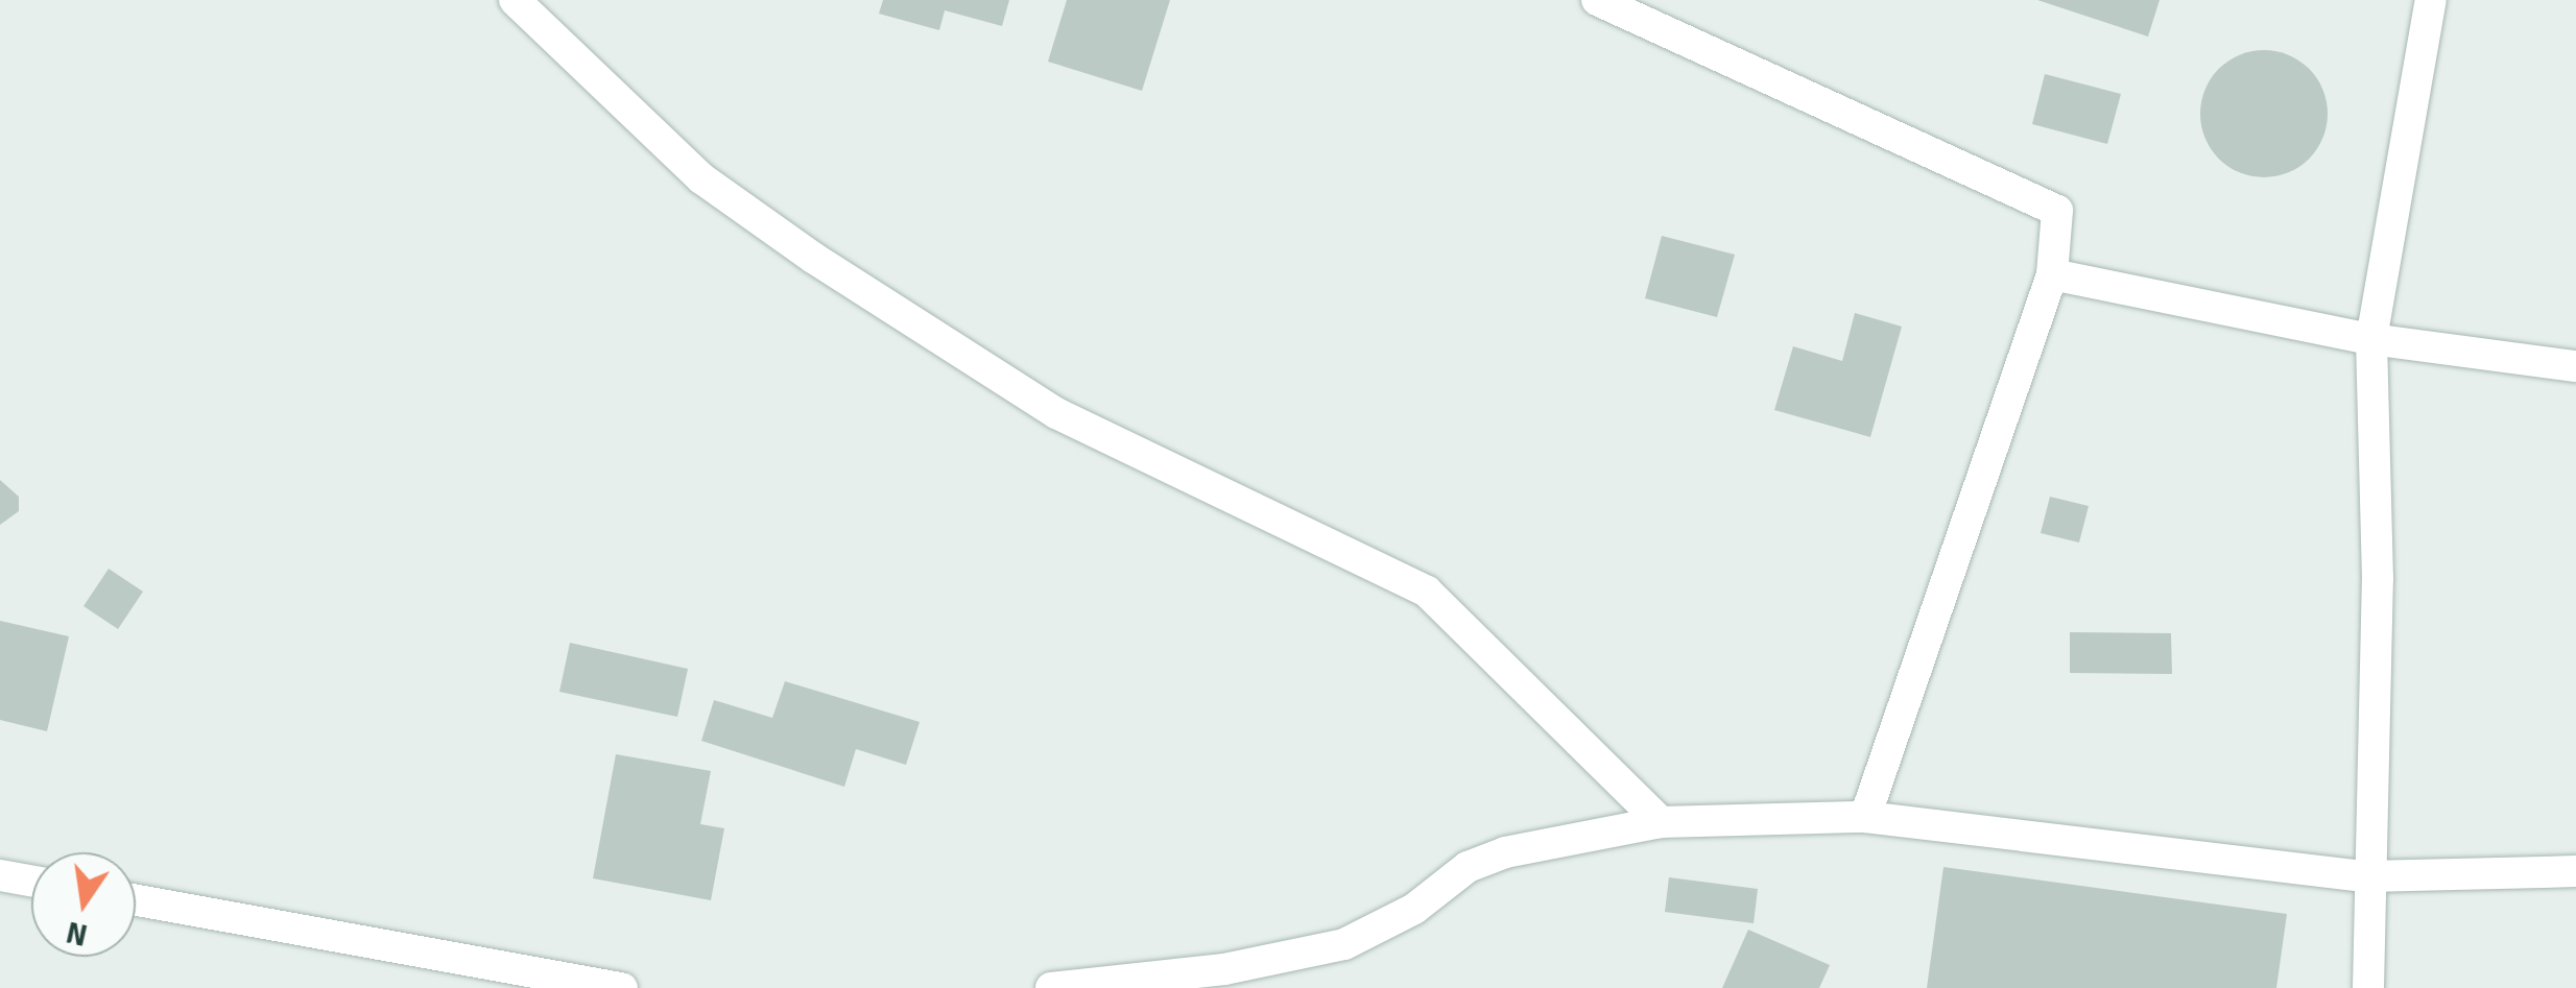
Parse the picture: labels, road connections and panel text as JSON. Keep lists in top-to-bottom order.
{
  "north": "bottom"
}
